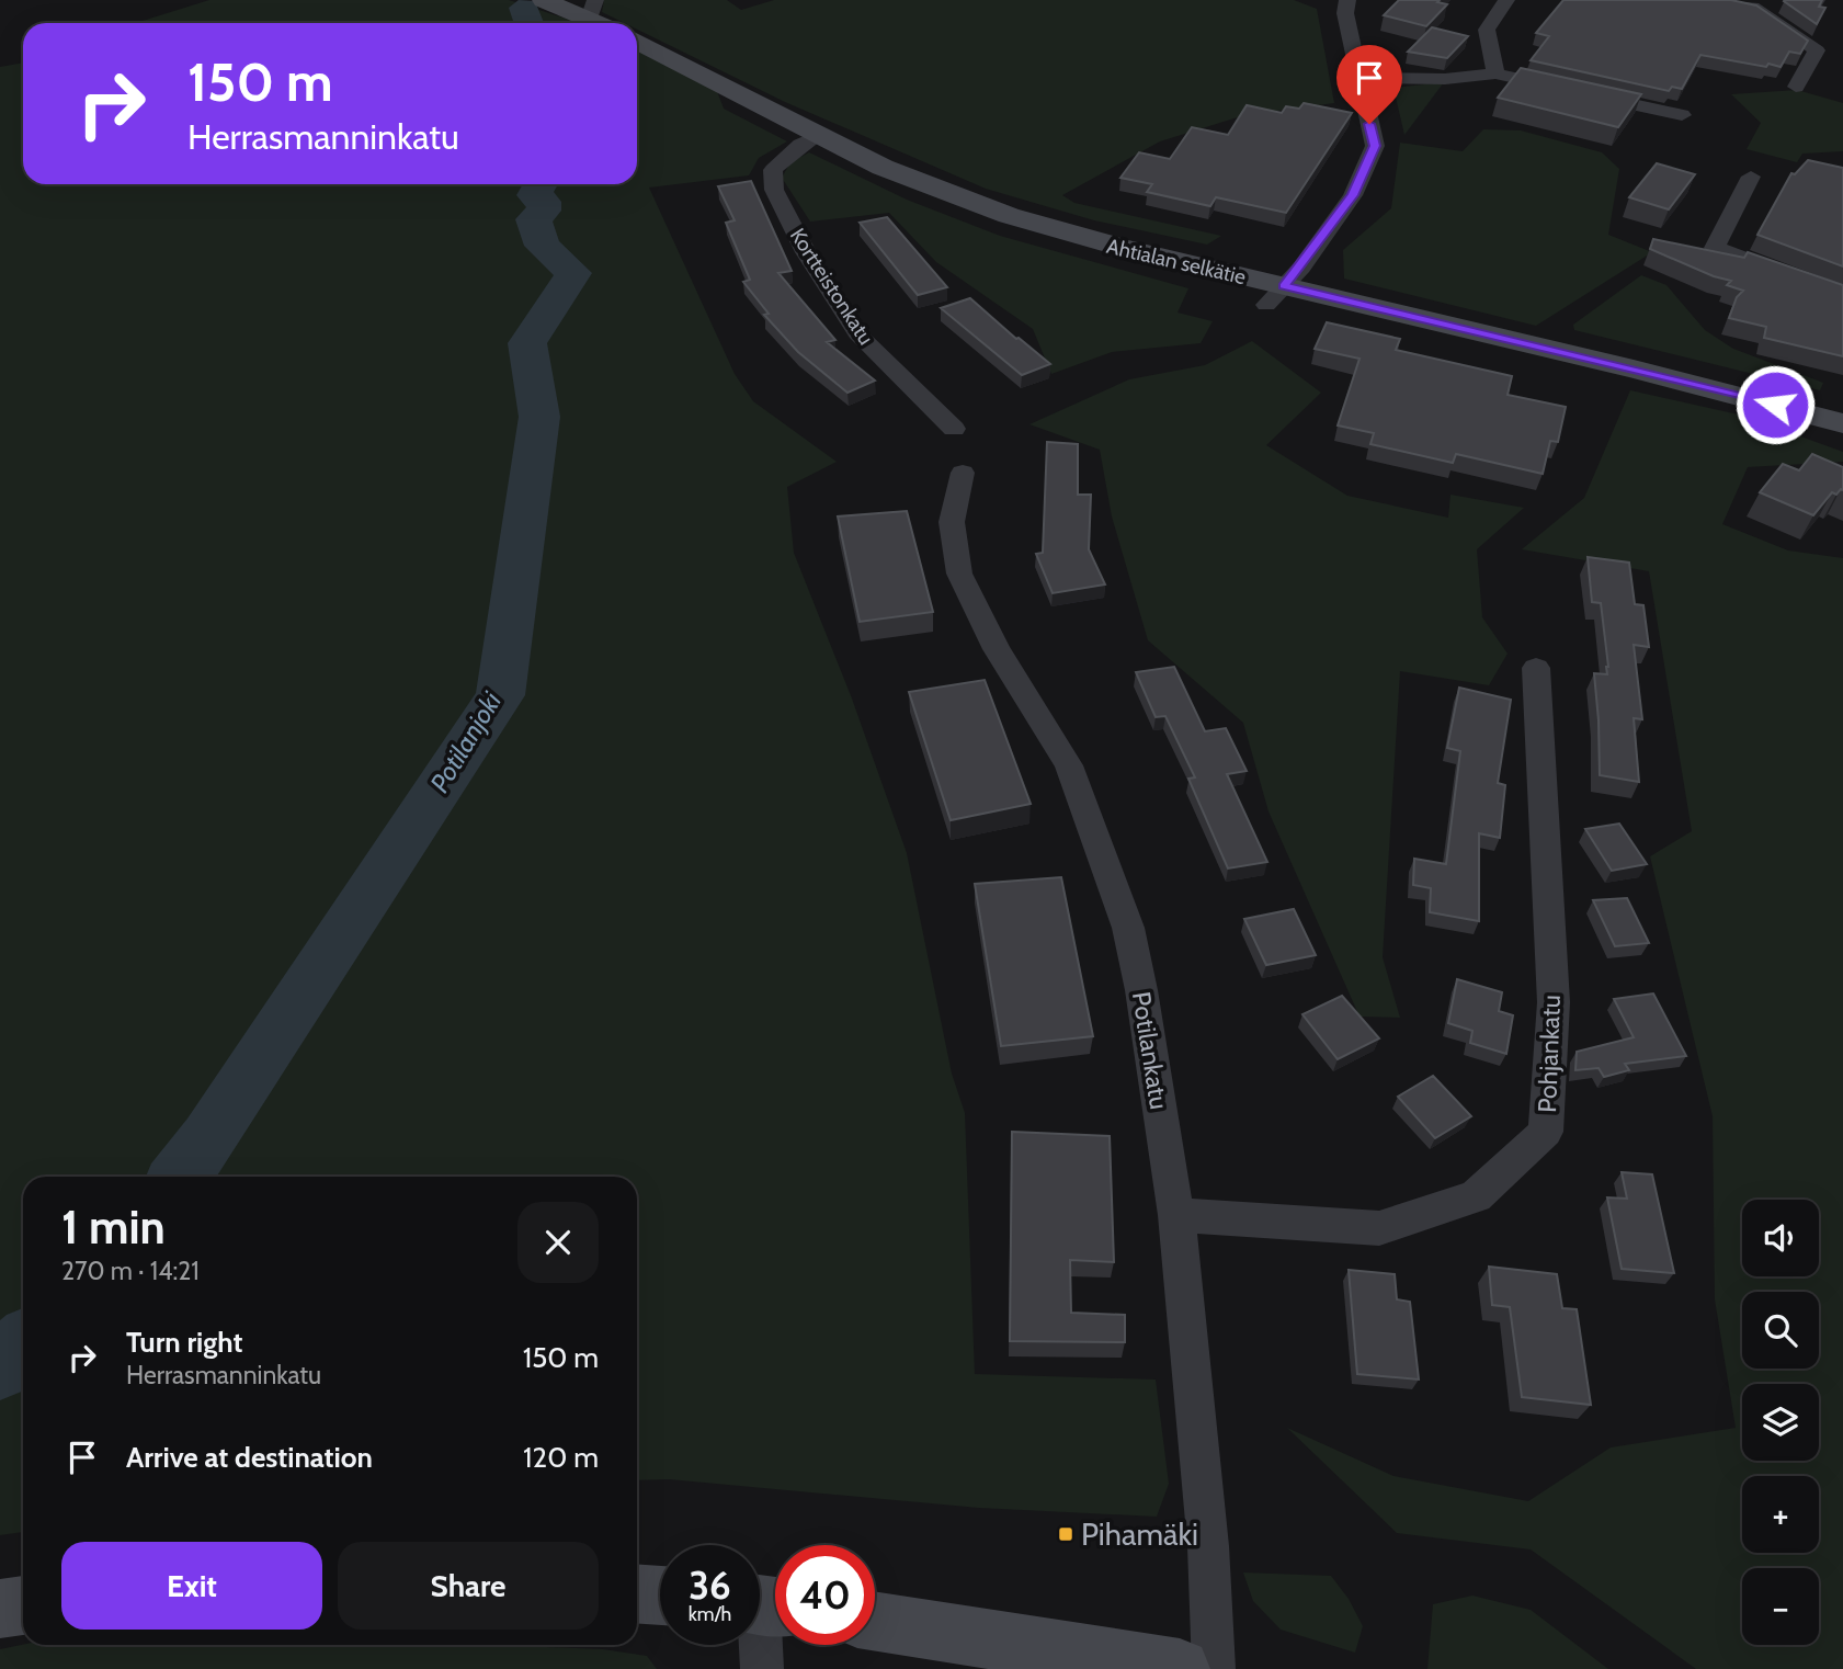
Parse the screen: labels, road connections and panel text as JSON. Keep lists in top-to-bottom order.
{
  "streets": {
    "street": [
      "Ahtialan selkätie",
      "Kortteistonkatu",
      "Potilankatu",
      "Pohjankatu"
    ]
  },
  "crossings": [
    ["Ahtialan selkätie", "Kortteistonkatu"],
    ["Potilankatu", "Pohjankatu"]
  ],
  "water": ["Potilanjoki"],
  "places": {
    "transit": ["Pihamäki"]
  },
  "page": {
    "turn": ["150 m", "Herrasmanninkatu"],
    "heading": ["1 min", "270 m · 14:21"],
    "map_buttons": ["+", "−"],
    "list": [
      {
        "name": "Turn right",
        "note": "Herrasmanninkatu",
        "value": "150 m"
      },
      {
        "name": "Arrive at destination",
        "value": "120 m"
      }
    ],
    "buttons": ["Exit", "Share"],
    "speed": "36 km/h",
    "limit": "40"
  }
}
